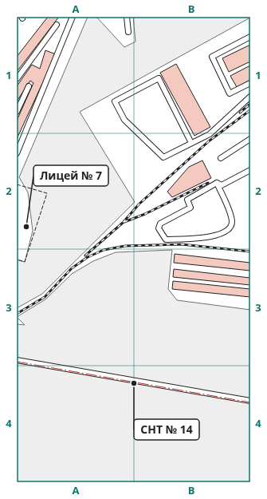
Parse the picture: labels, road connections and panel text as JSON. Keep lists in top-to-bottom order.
{
  "places": ["Лицей № 7", "СНТ № 14"],
  "grid": {
    "columns": ["A", "B"],
    "rows": [
      "1",
      "2",
      "3",
      "4"
    ]
  }
}
